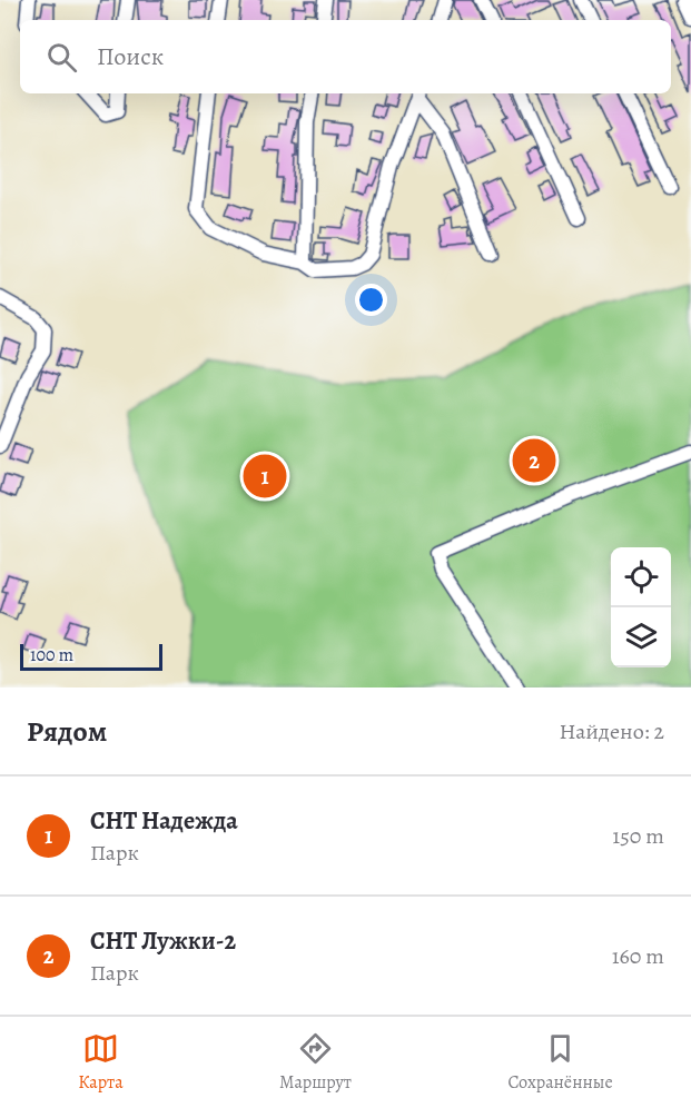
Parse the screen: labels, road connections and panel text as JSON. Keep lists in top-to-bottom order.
{
  "scale_bar": "100 m",
  "page": {
    "search": "Поиск",
    "pins": ["2", "1"],
    "scale": "100 m",
    "heading": ["Рядом", "Найдено: 2"],
    "list": [
      {
        "mark": "1",
        "name": "СНТ Надежда",
        "note": "Парк",
        "value": "150 m"
      },
      {
        "mark": "2",
        "name": "СНТ Лужки-2",
        "note": "Парк",
        "value": "160 m"
      }
    ],
    "nav": ["Карта", "Маршрут", "Сохранённые"]
  }
}
